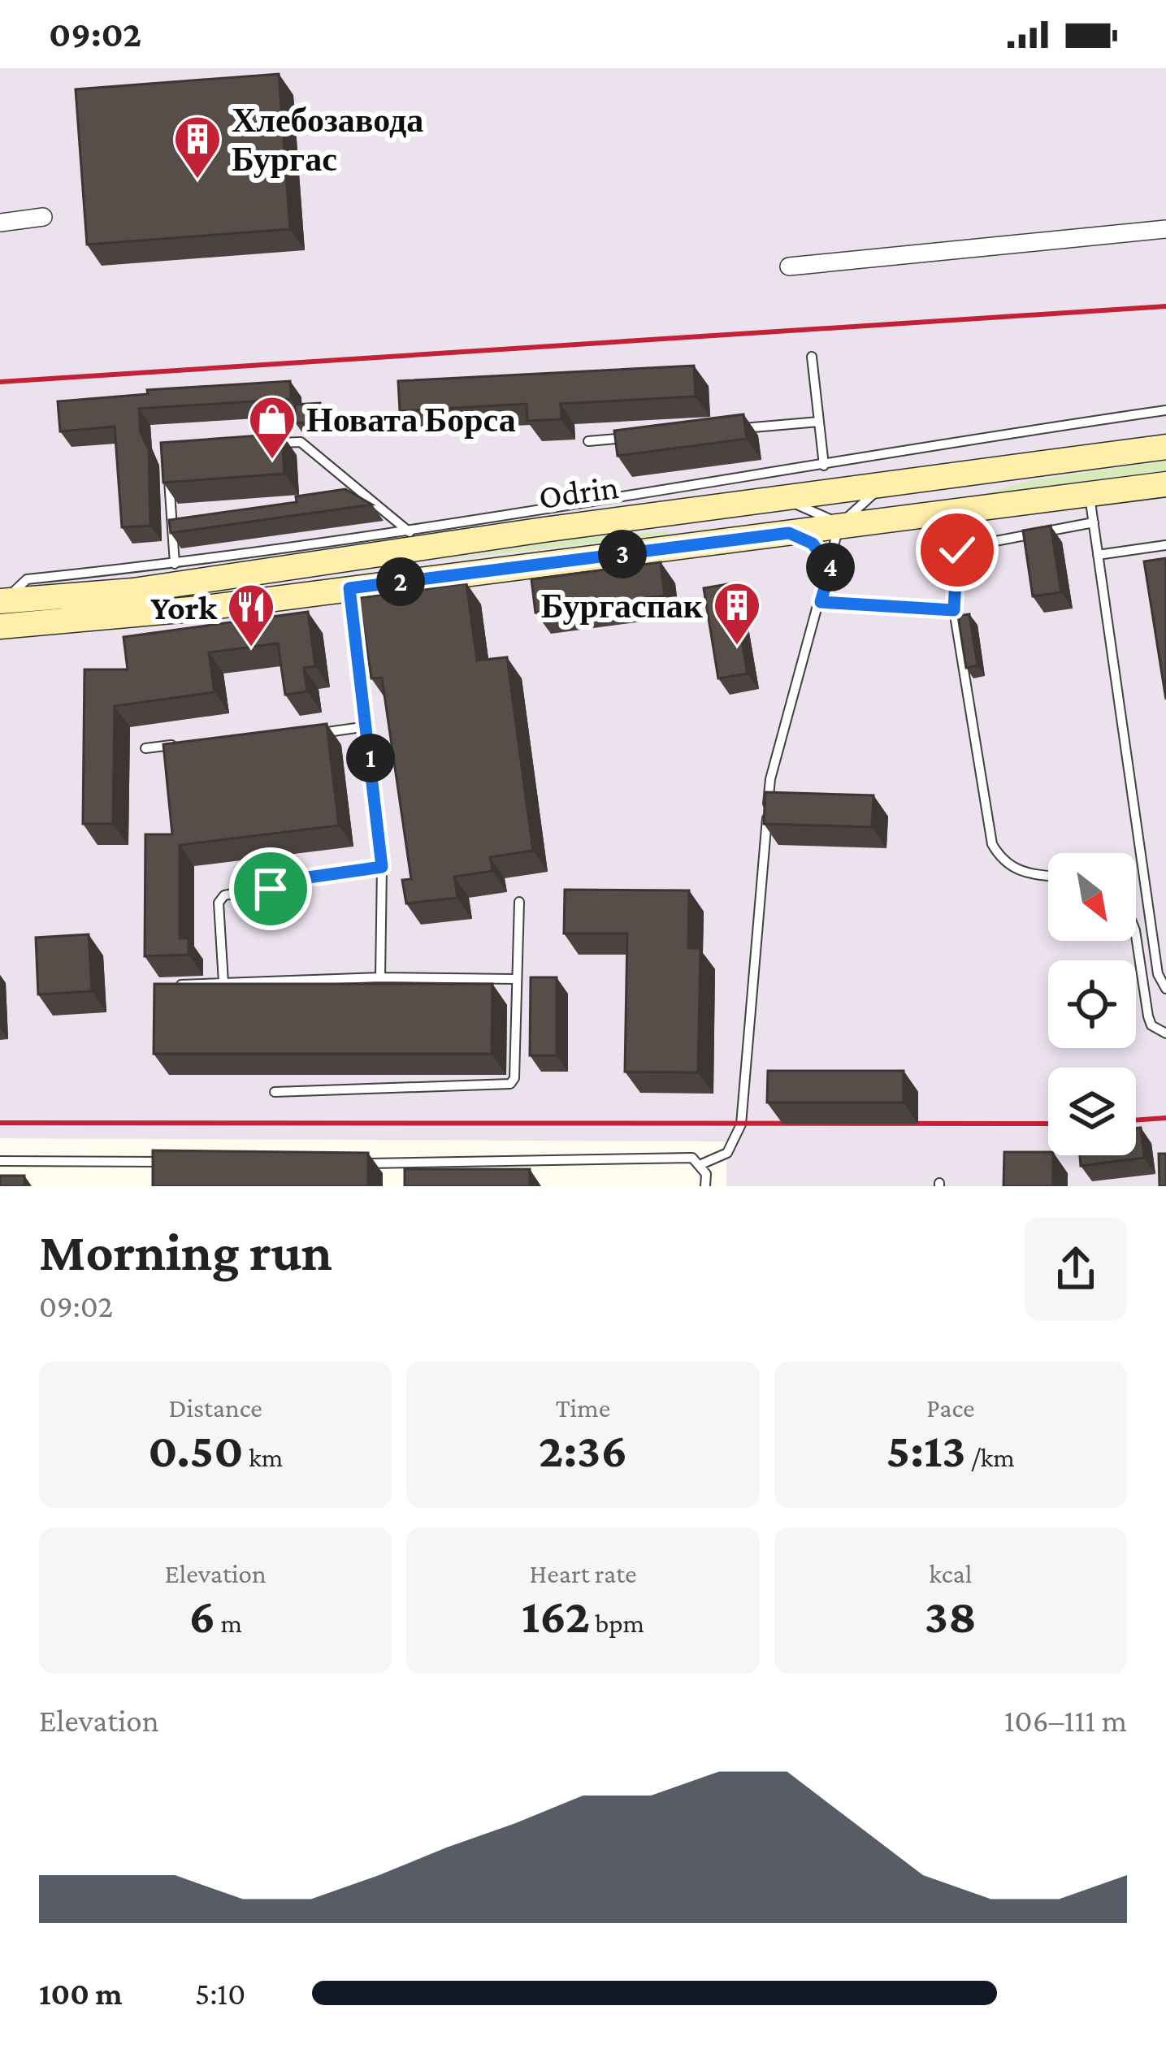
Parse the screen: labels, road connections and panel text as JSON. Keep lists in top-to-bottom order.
{
  "streets": {
    "main road": ["Odrin"]
  },
  "places": {
    "building": ["Хлебозавода Бургас", "Бургаспак"],
    "shop": ["Новата Борса"],
    "restaurant": ["York"]
  },
  "north": "bottom right",
  "page": {
    "status": "09:02",
    "pins": [
      "3",
      "4",
      "2",
      "1"
    ],
    "heading": ["Morning run", "09:02"],
    "stats": [
      ["Distance", "0.50 km"],
      ["Time", "2:36"],
      ["Pace", "5:13 /km"],
      ["Elevation", "6 m"],
      ["Heart rate", "162 bpm"],
      ["kcal", "38"]
    ],
    "chart": ["Elevation", "106–111 m"],
    "list": [
      {
        "name": "100 m",
        "note": "5:10"
      }
    ]
  }
}
